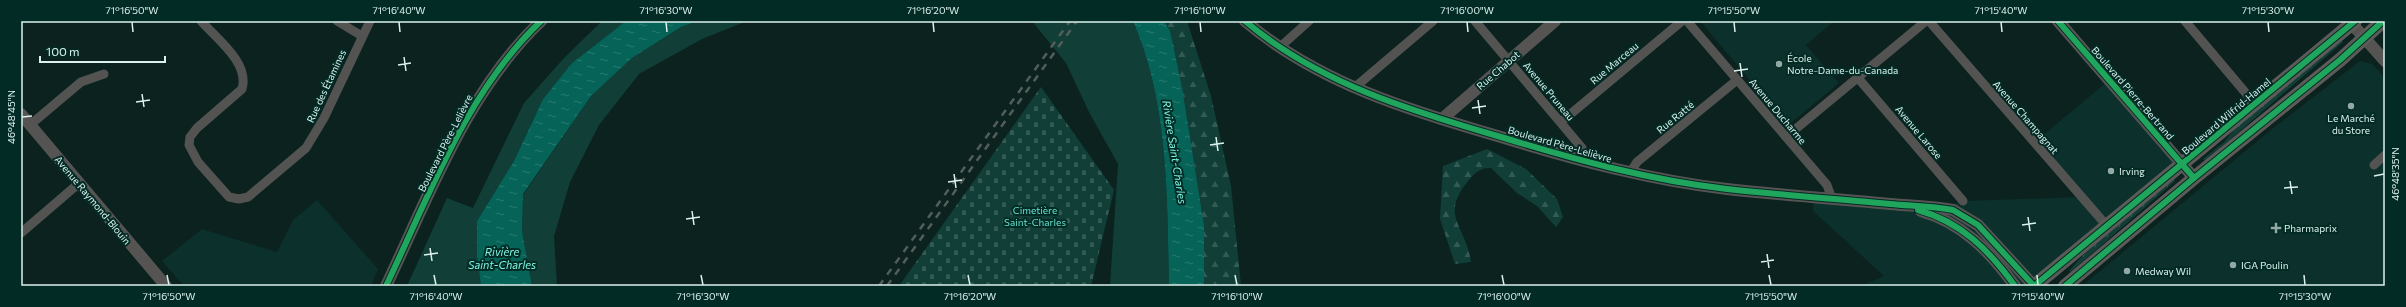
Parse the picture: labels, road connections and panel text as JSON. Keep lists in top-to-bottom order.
{
  "streets": {
    "main road": [
      "Rue Chabot",
      "Boulevard Pierre-Bertrand",
      "Boulevard Wilfrid-Hamel",
      "Boulevard Père-Lelièvre",
      "Avenue Raymond-Blouin"
    ],
    "street": [
      "Rue Marceau",
      "Rue des Étamines",
      "Avenue Pruneau",
      "Avenue Ducharme",
      "Rue Ratté",
      "Avenue Champagnat",
      "Avenue Larose"
    ]
  },
  "crossings": [
    ["Rue Marceau", "Avenue Pruneau"],
    ["Rue Chabot", "Avenue Pruneau"],
    ["Rue Chabot", "Boulevard Père-Lelièvre"],
    ["Avenue Pruneau", "Boulevard Père-Lelièvre"],
    ["Boulevard Pierre-Bertrand", "Boulevard Wilfrid-Hamel"],
    ["Avenue Ducharme", "Rue Ratté"],
    ["Avenue Ducharme", "Boulevard Père-Lelièvre"],
    ["Boulevard Wilfrid-Hamel", "Avenue Champagnat"],
    ["Boulevard Wilfrid-Hamel", "Boulevard Père-Lelièvre"],
    ["Rue Ratté", "Boulevard Père-Lelièvre"]
  ],
  "water": ["Rivière Saint-Charles"],
  "parks": ["Cimetière Saint-Charles"],
  "places": {
    "other": [
      "École Notre-Dame-du-Canada",
      "Le Marché du Store",
      "Irving",
      "IGA Poulin",
      "Medway Wil"
    ],
    "health": ["Pharmaprix"]
  },
  "scale_bar": "100 m",
  "coordinates": [
    "71°16'50\"W",
    "71°16'40\"W",
    "71°16'30\"W",
    "71°16'20\"W",
    "71°16'10\"W",
    "71°16'00\"W",
    "71°15'50\"W",
    "71°15'40\"W",
    "71°15'30\"W",
    "46°48'45\"N",
    "46°48'35\"N"
  ]
}
